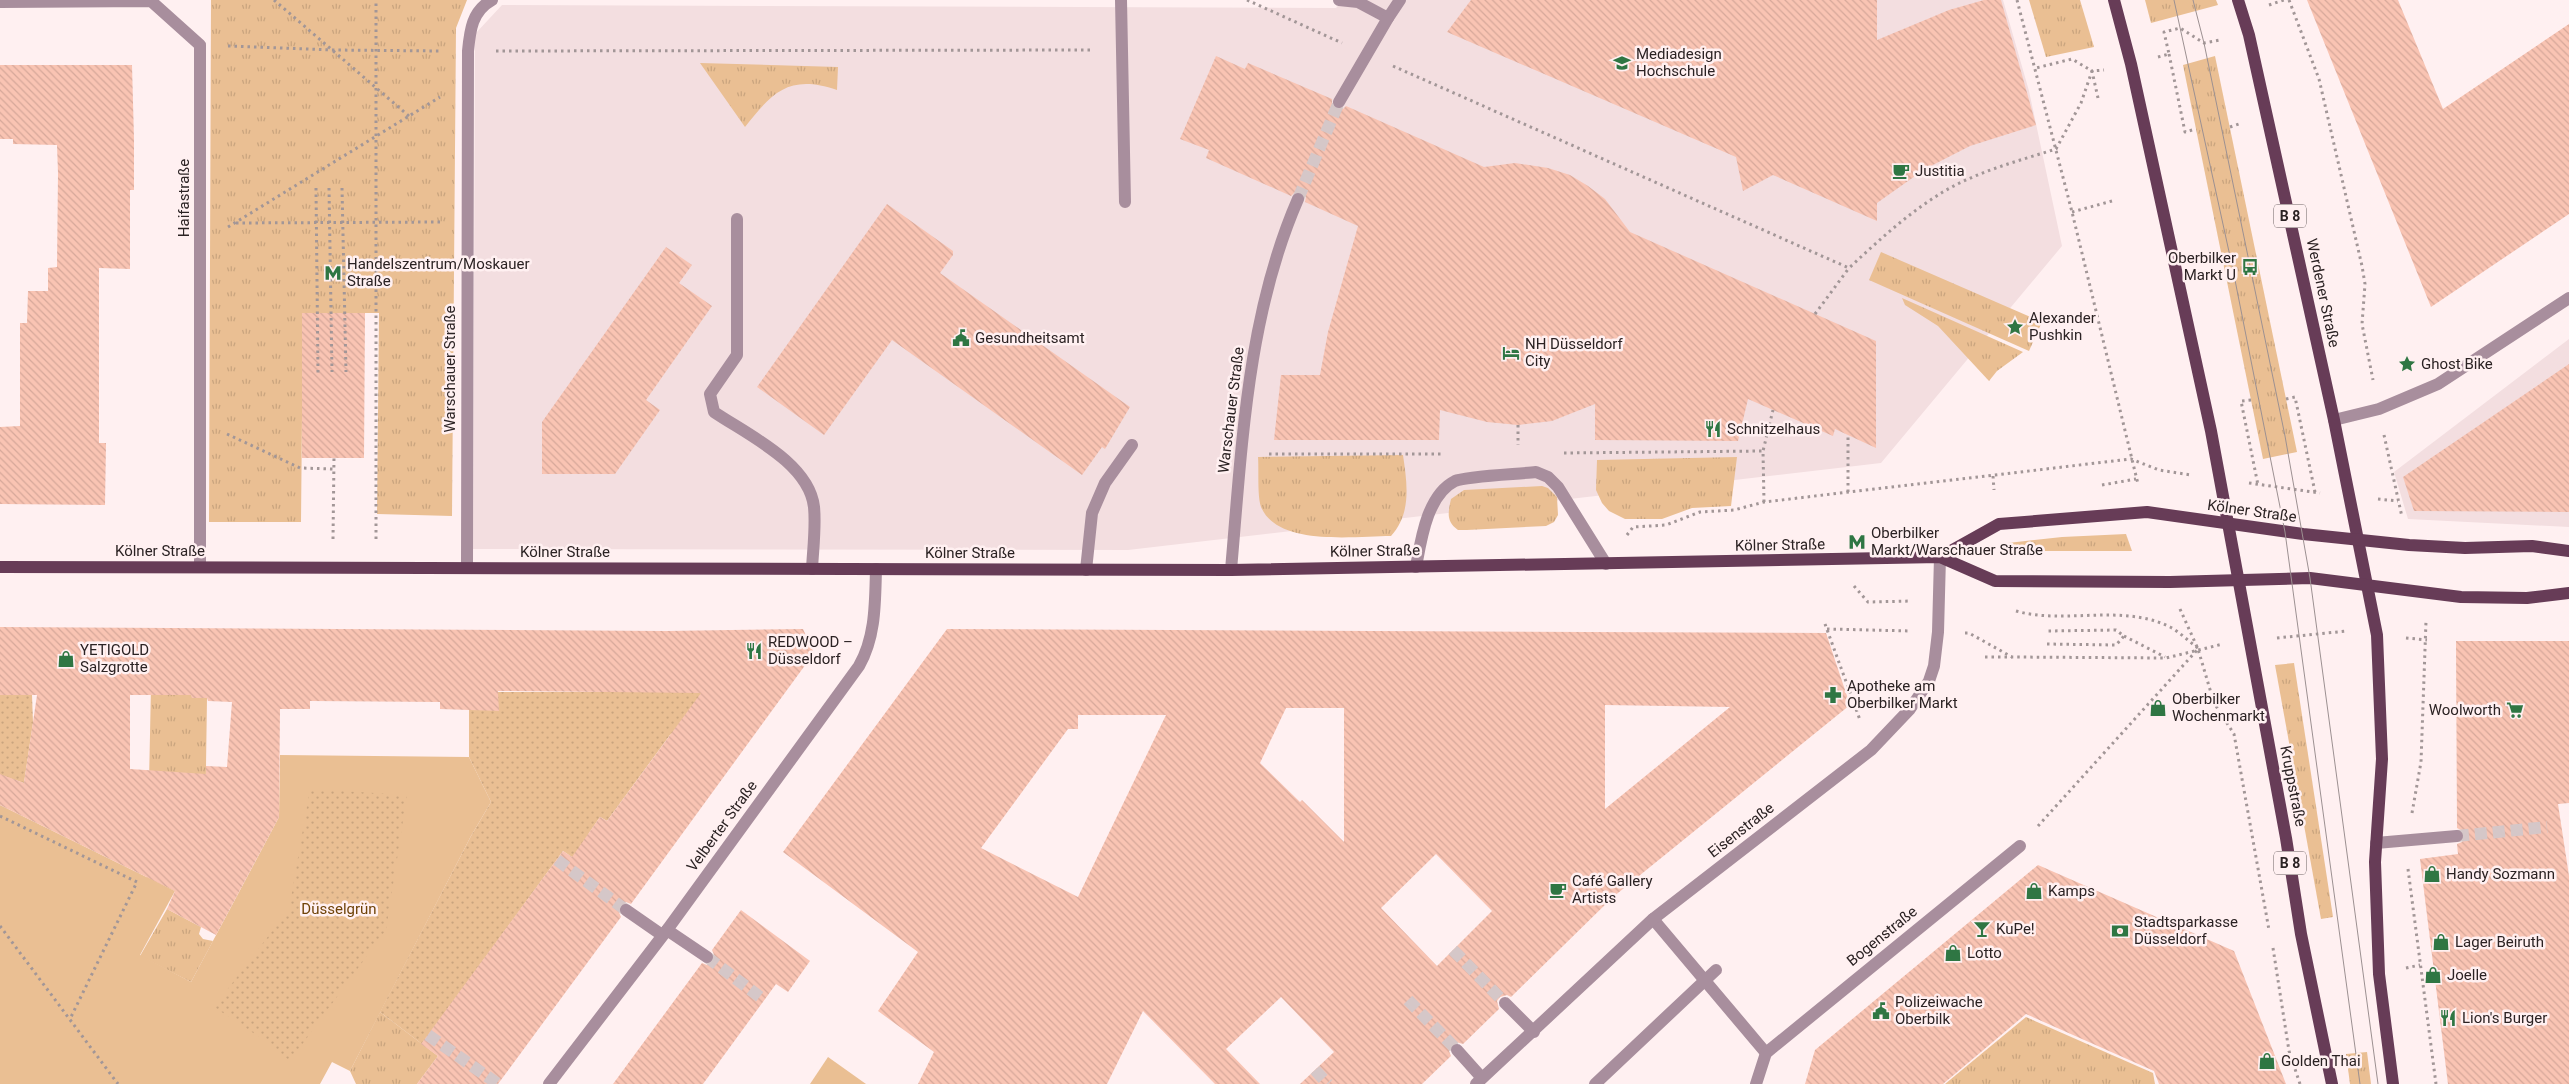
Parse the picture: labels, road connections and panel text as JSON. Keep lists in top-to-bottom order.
{
  "streets": {
    "main road": [
      "B 8",
      "Werdener Straße",
      "Kölner Straße",
      "Kruppstraße"
    ],
    "street": [
      "Haifastraße",
      "Warschauer Straße",
      "Velberter Straße",
      "Eisenstraße",
      "Bogenstraße"
    ]
  },
  "crossings": [
    ["Haifastraße", "Kölner Straße"],
    ["B 8", "Werdener Straße"],
    ["B 8", "Kölner Straße"],
    ["B 8", "Kruppstraße"],
    ["Werdener Straße", "Kölner Straße"],
    ["Warschauer Straße", "Kölner Straße"],
    ["Kölner Straße", "Kruppstraße"],
    ["Kölner Straße", "Velberter Straße"],
    ["Kölner Straße", "Eisenstraße"]
  ],
  "parks": ["Düsselgrün"],
  "places": {
    "school or university": ["Mediadesign Hochschule"],
    "cafe": ["Justitia", "Café Gallery Artists"],
    "bus stop": ["Oberbilker Markt U"],
    "metro station": ["Handelszentrum/Moskauer Straße", "Oberbilker Markt/Warschauer Straße"],
    "place": ["Alexander Pushkin", "Ghost Bike"],
    "public building": ["Gesundheitsamt", "Polizeiwache Oberbilk"],
    "hotel": ["NH Düsseldorf City"],
    "restaurant": ["Schnitzelhaus", "REDWOOD – Düsseldorf", "Lion's Burger"],
    "shop": [
      "YETIGOLD Salzgrotte",
      "Oberbilker Wochenmarkt",
      "Handy Sozmann",
      "Kamps",
      "Lager Beiruth",
      "Lotto",
      "Joelle",
      "Golden Thai"
    ],
    "pharmacy": ["Apotheke am Oberbilker Markt"],
    "supermarket": ["Woolworth"],
    "bar": ["KuPe!"],
    "bank": ["Stadtsparkasse Düsseldorf"]
  }
}
